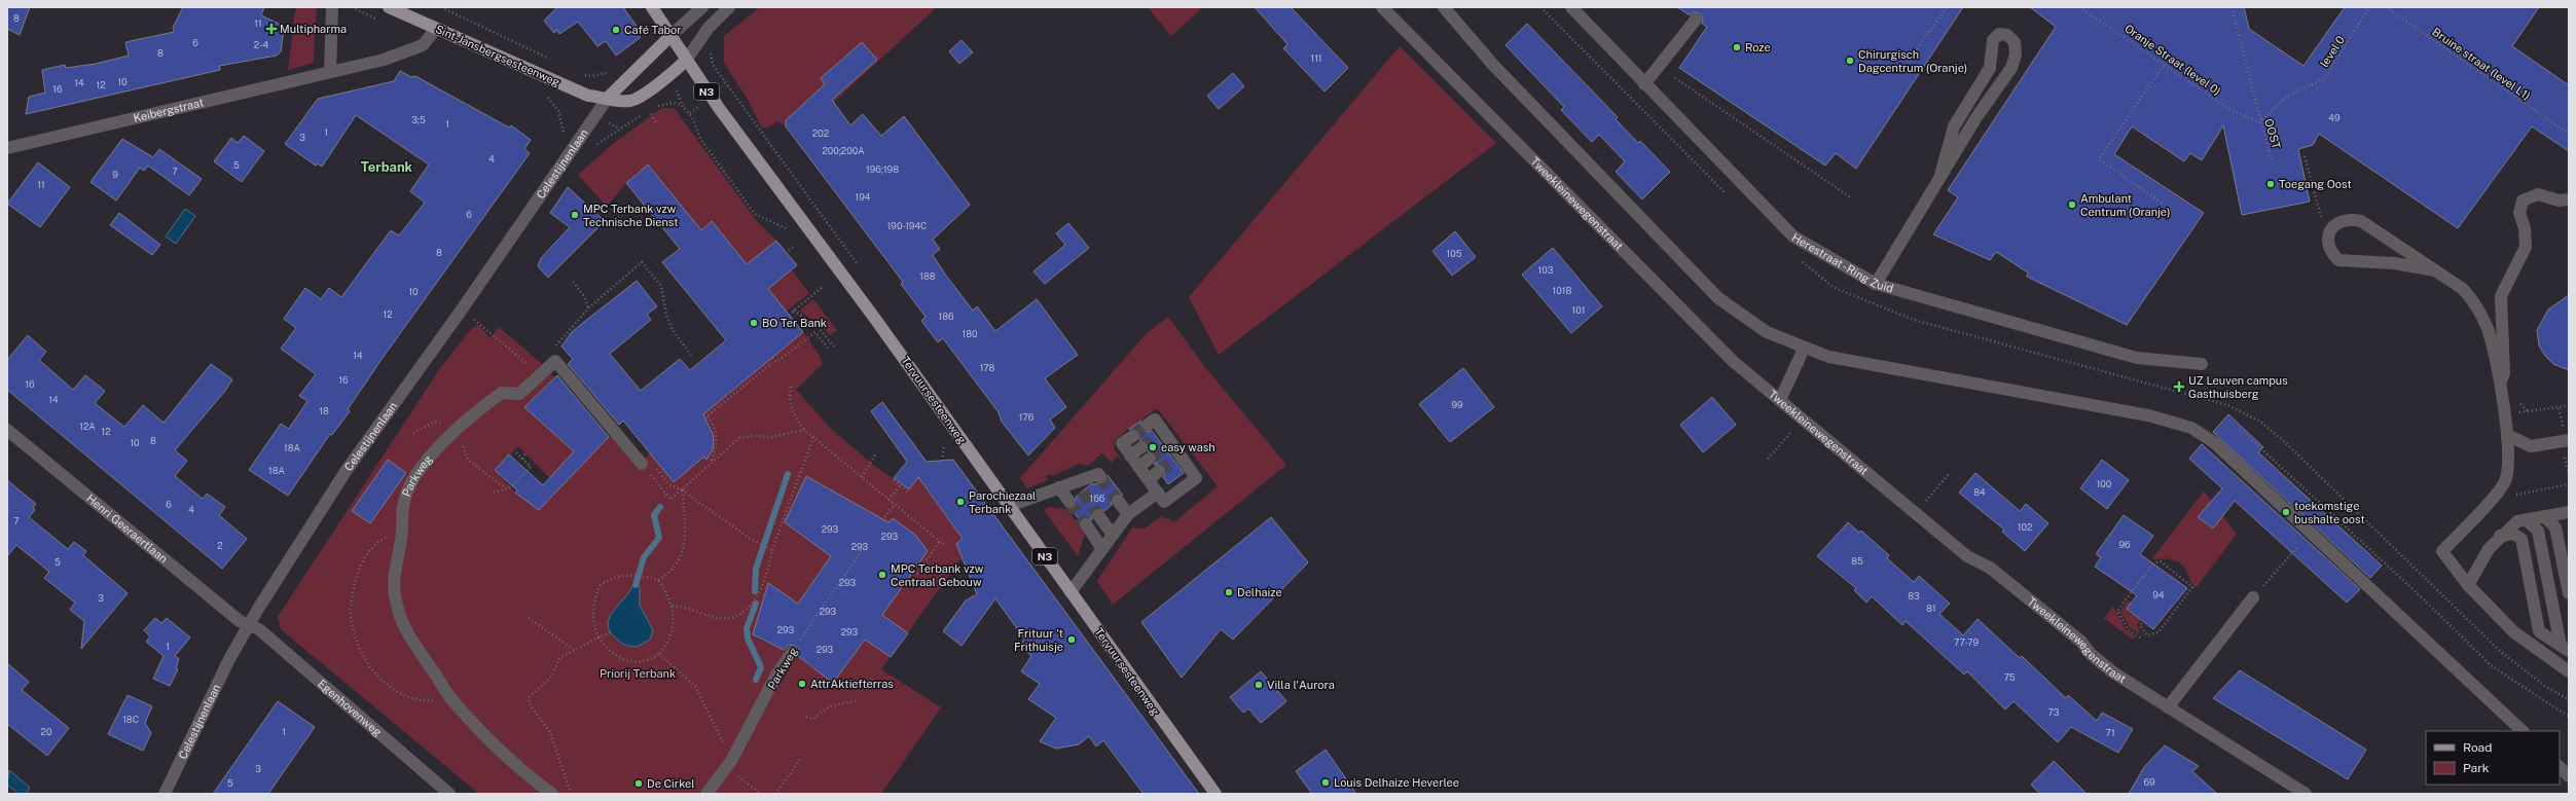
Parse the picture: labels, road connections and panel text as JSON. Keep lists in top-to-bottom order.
{
  "streets": {
    "main road": ["Sint-Jansbergsesteenweg", "N3", "Tervuursesteenweg"],
    "street": [
      "Keibergstraat",
      "Celestijnenlaan",
      "Tweekleinewegenstraat",
      "Herestraat - Ring Zuid",
      "Parkweg",
      "Henri Geeraertlaan",
      "Egenhovenweg"
    ],
    "path": [
      "level 0",
      "Oranje Straat (level 0)",
      "Bruine straat (level L1)",
      "OOST"
    ]
  },
  "crossings": [
    ["level 0", "Oranje Straat (level 0)"],
    ["level 0", "OOST"],
    ["Sint-Jansbergsesteenweg", "Keibergstraat"],
    ["Sint-Jansbergsesteenweg", "Celestijnenlaan"],
    ["Sint-Jansbergsesteenweg", "Tervuursesteenweg"],
    ["Oranje Straat (level 0)", "OOST"],
    ["Celestijnenlaan", "Henri Geeraertlaan"],
    ["Celestijnenlaan", "Egenhovenweg"],
    ["Henri Geeraertlaan", "Egenhovenweg"]
  ],
  "districts": ["Terbank"],
  "parks": ["Priorij Terbank"],
  "places": {
    "health": ["Multipharma", "UZ Leuven campus Gasthuisberg"],
    "other": [
      "Café Tabor",
      "Roze",
      "Chirurgisch Dagcentrum (Oranje)",
      "Toegang Oost",
      "Ambulant Centrum (Oranje)",
      "MPC Terbank vzw Technische Dienst",
      "BO Ter Bank",
      "easy wash",
      "Parochiezaal Terbank",
      "toekomstige bushalte oost",
      "MPC Terbank vzw Centraal Gebouw",
      "Delhaize",
      "Frituur 't Frithuisje",
      "AttrAktiefterras",
      "Villa l'Aurora",
      "Louis Delhaize Heverlee",
      "De Cirkel"
    ]
  },
  "house_numbers": [
    "8",
    "11",
    "6",
    "2-4",
    "8",
    "111",
    "10",
    "14",
    "12",
    "16",
    "49",
    "3;5",
    "1",
    "1",
    "202",
    "3",
    "200;200A",
    "4",
    "5",
    "196;198",
    "7",
    "9",
    "11",
    "194",
    "6",
    "190-194C",
    "8",
    "105",
    "103",
    "188",
    "101B",
    "10",
    "101",
    "12",
    "186",
    "180",
    "14",
    "178",
    "16",
    "16",
    "14",
    "99",
    "18",
    "176",
    "12A",
    "12",
    "8",
    "10",
    "18A",
    "18A",
    "100",
    "84",
    "166",
    "6",
    "4",
    "7",
    "102",
    "293",
    "293",
    "96",
    "2",
    "293",
    "85",
    "5",
    "293",
    "94",
    "83",
    "3",
    "81",
    "293",
    "293",
    "293",
    "77-79",
    "1",
    "293",
    "75",
    "73",
    "18C",
    "20",
    "1",
    "71",
    "3",
    "69",
    "5"
  ],
  "legend": ["Road", "Park"]
}
